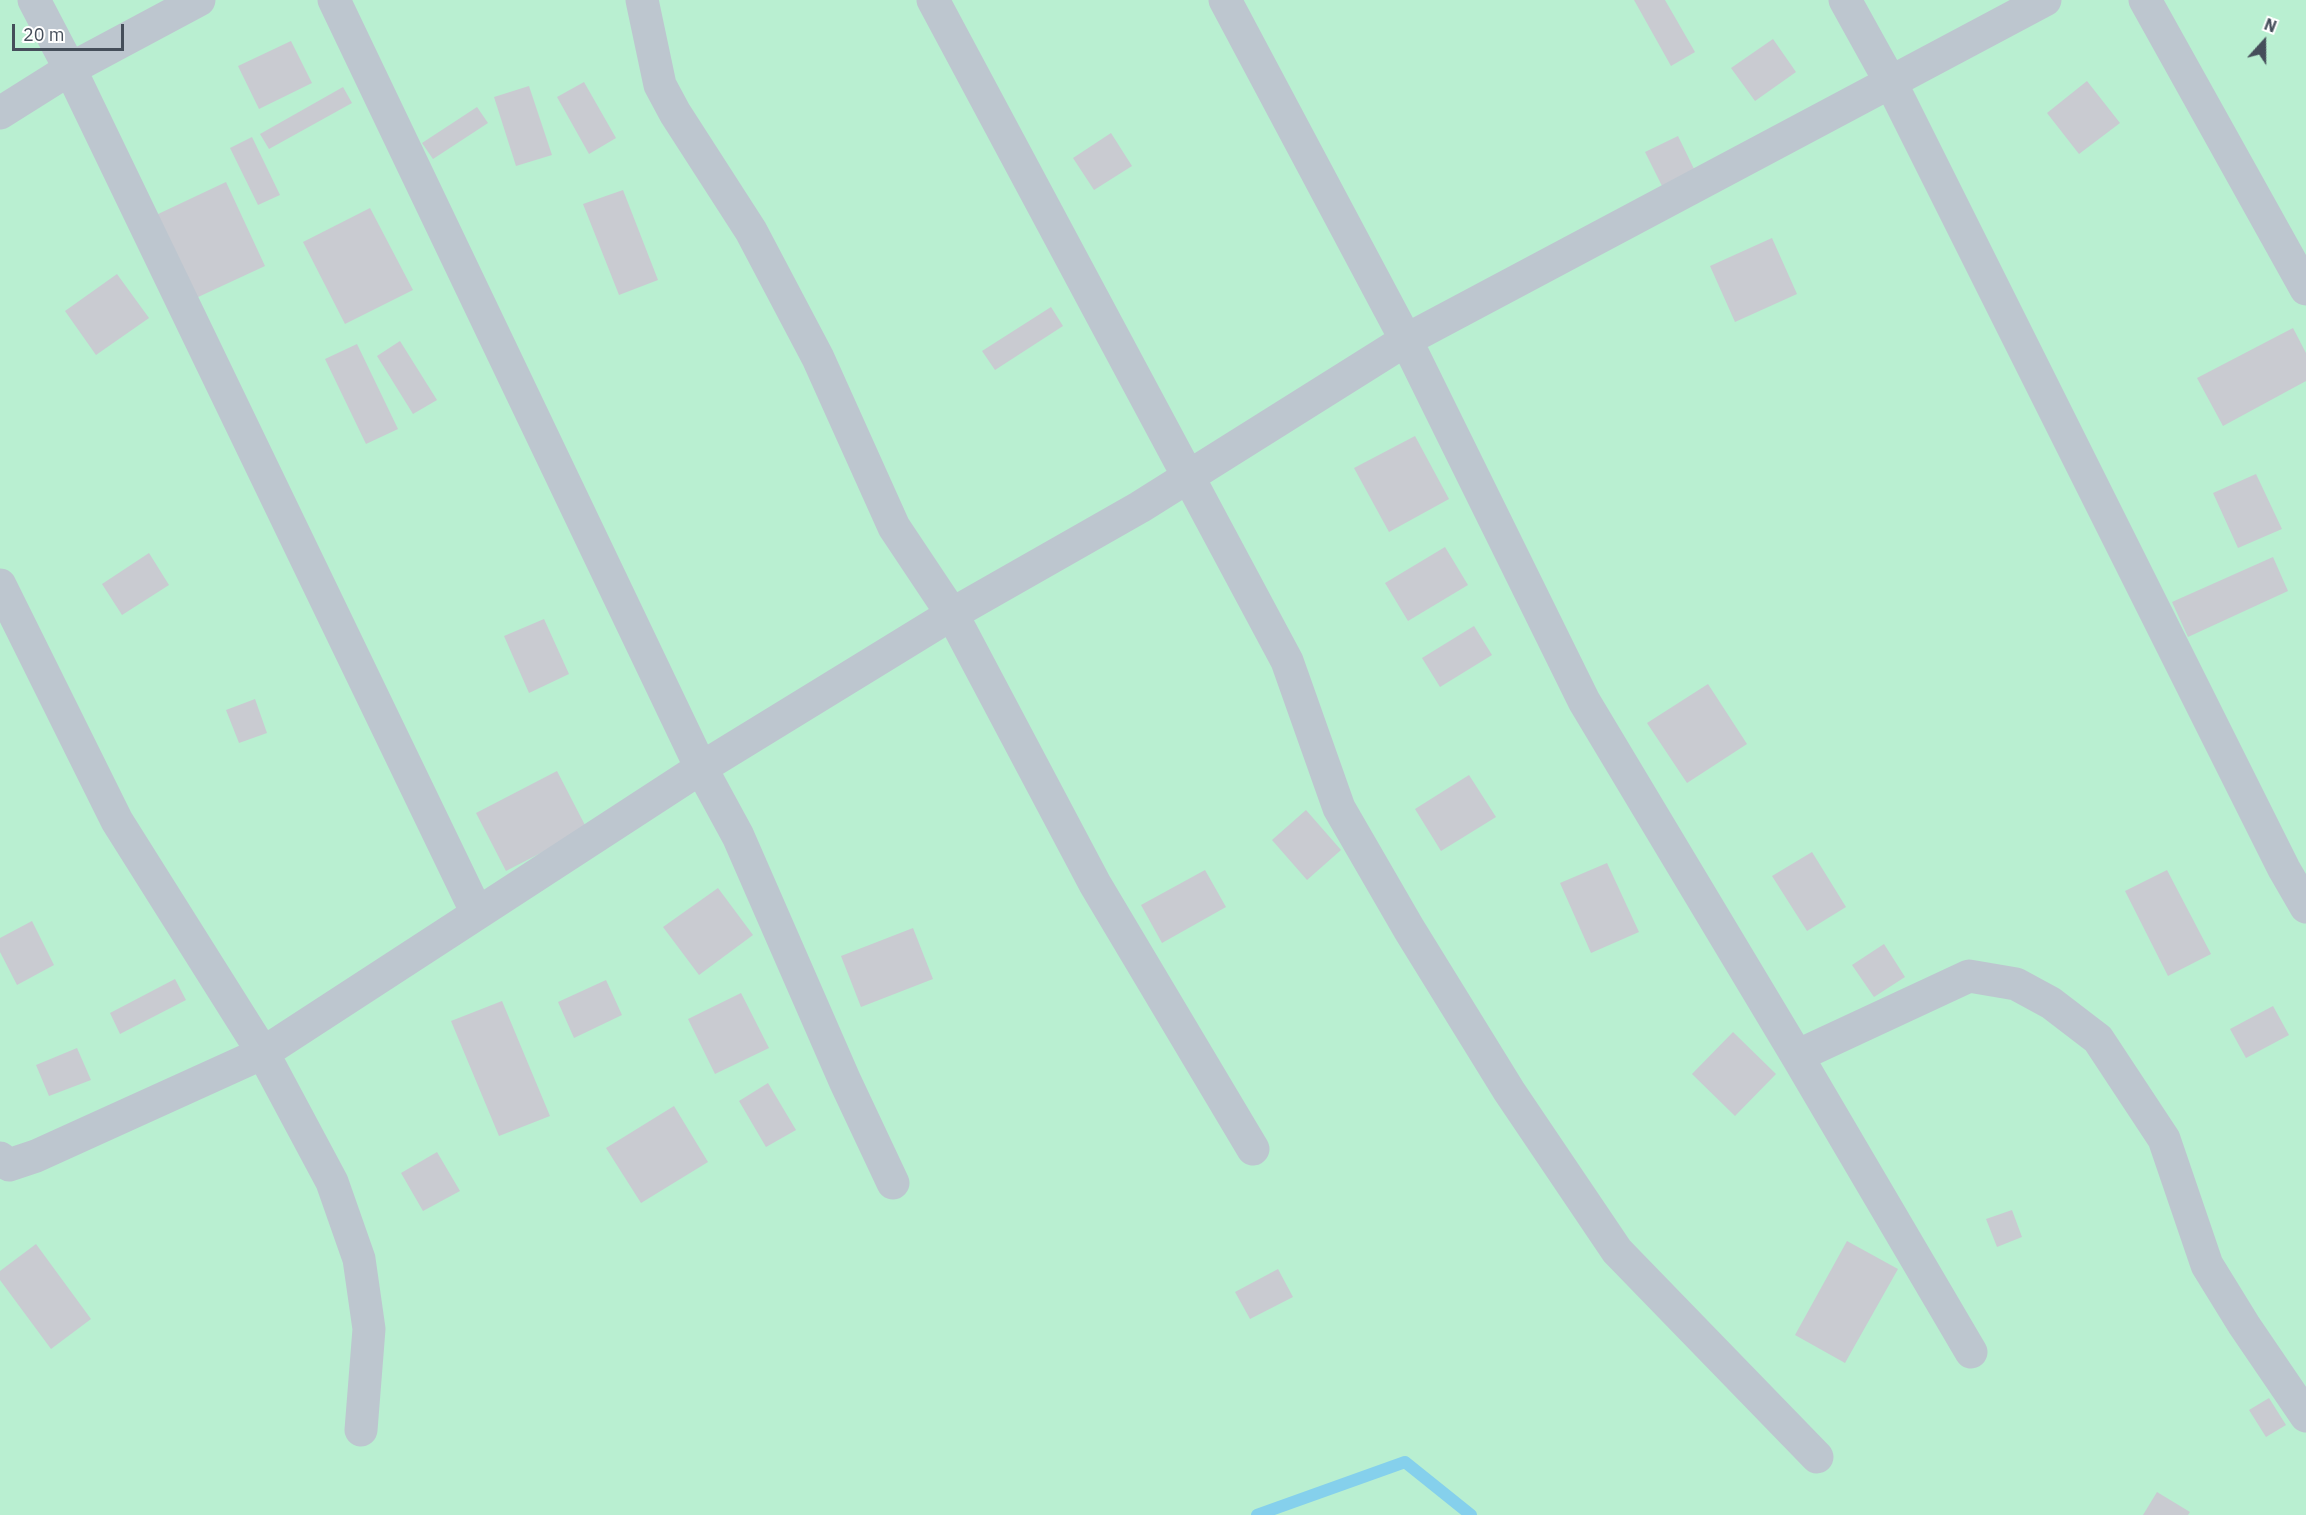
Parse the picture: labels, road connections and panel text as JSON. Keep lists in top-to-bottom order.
{
  "scale_bar": "20 m",
  "north": "top"
}
